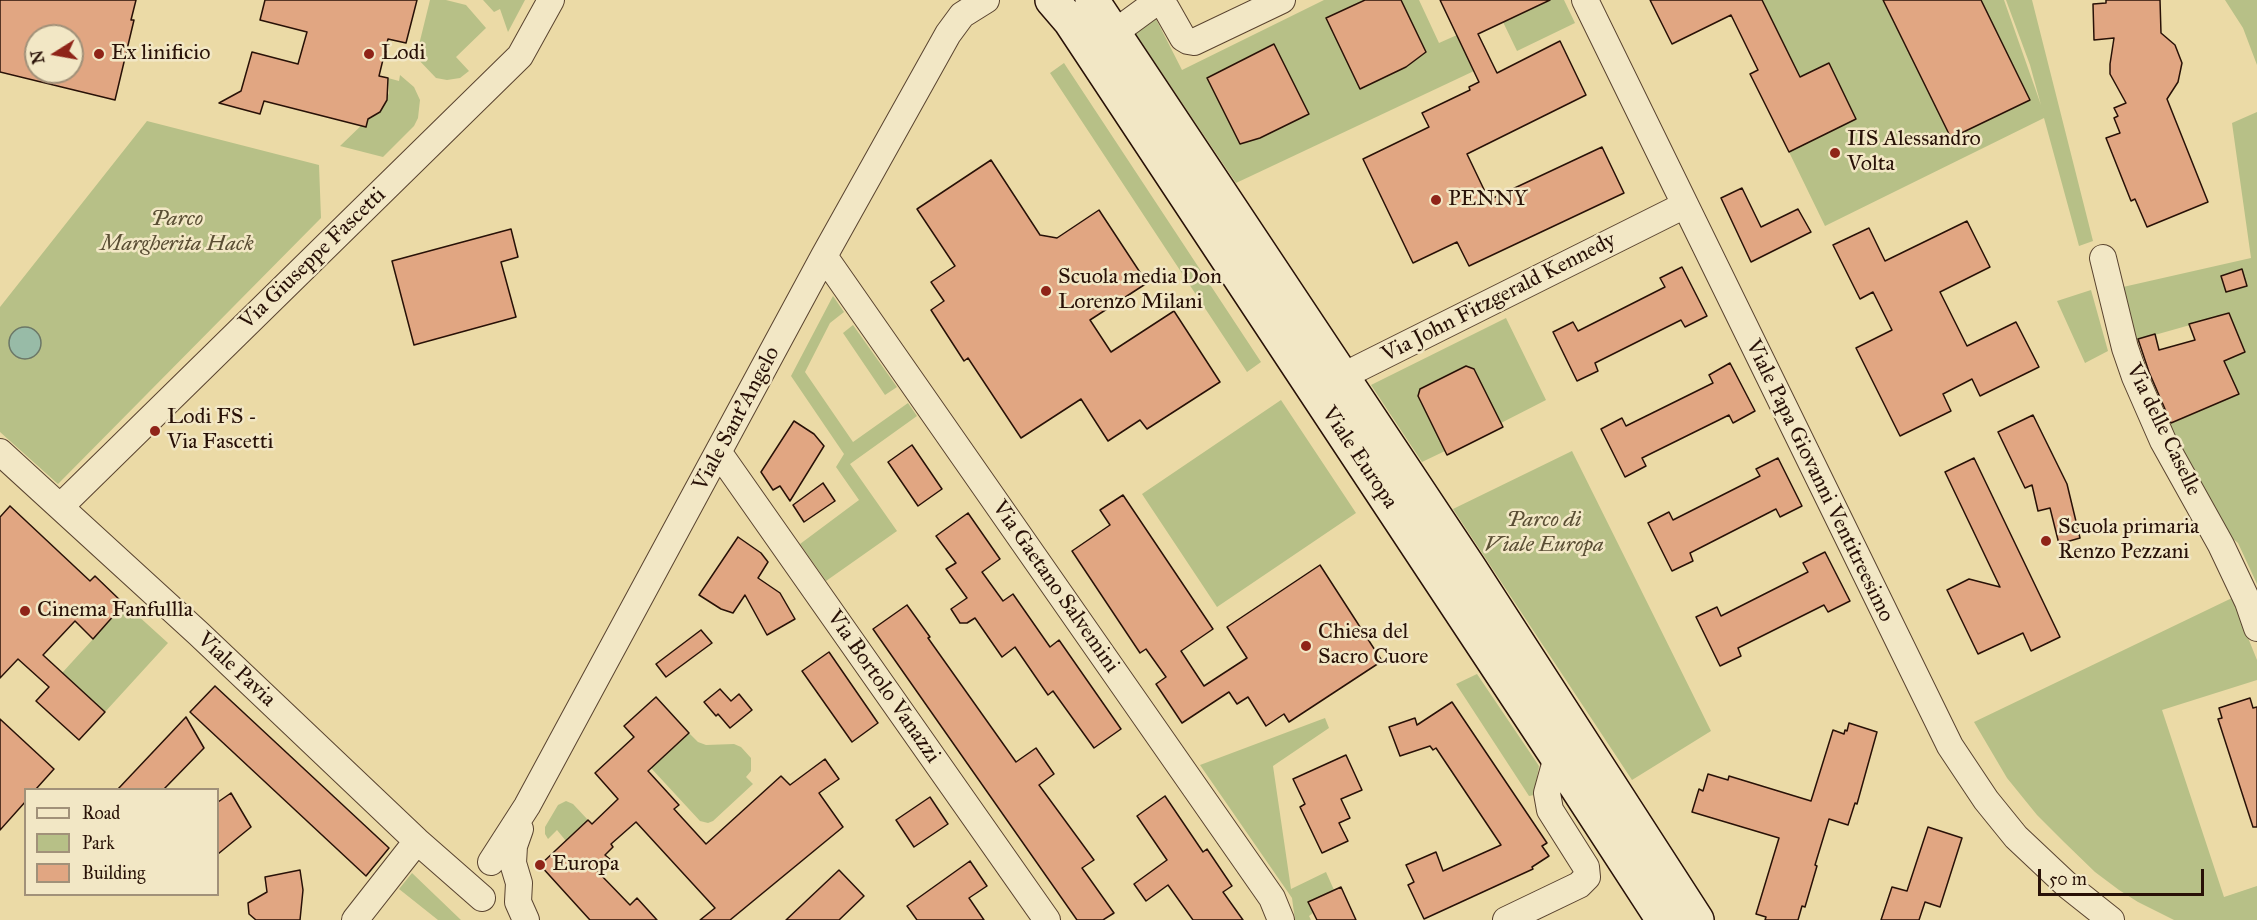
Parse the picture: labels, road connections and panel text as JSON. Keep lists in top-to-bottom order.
{
  "streets": {
    "street": [
      "Via Giuseppe Fascetti",
      "Via John Fitzgerald Kennedy",
      "Viale Sant'Angelo",
      "Via delle Caselle",
      "Viale Europa",
      "Viale Papa Giovanni Ventitreesimo",
      "Via Gaetano Salvemini",
      "Viale Pavia",
      "Via Bortolo Vanazzi"
    ]
  },
  "crossings": [
    ["Via Giuseppe Fascetti", "Viale Pavia"],
    ["Via John Fitzgerald Kennedy", "Viale Europa"],
    ["Via John Fitzgerald Kennedy", "Viale Papa Giovanni Ventitreesimo"],
    ["Viale Sant'Angelo", "Via Gaetano Salvemini"],
    ["Viale Sant'Angelo", "Via Bortolo Vanazzi"]
  ],
  "parks": ["Parco Margherita Hack", "Parco di Viale Europa"],
  "places": [
    "Ex linificio",
    "Lodi",
    "IIS Alessandro Volta",
    "PENNY",
    "Scuola media Don Lorenzo Milani",
    "Lodi FS - Via Fascetti",
    "Scuola primaria Renzo Pezzani",
    "Cinema Fanfullla",
    "Chiesa del Sacro Cuore",
    "Europa"
  ],
  "legend": ["Road", "Park", "Building"],
  "scale_bar": "50 m",
  "north": "left"
}
